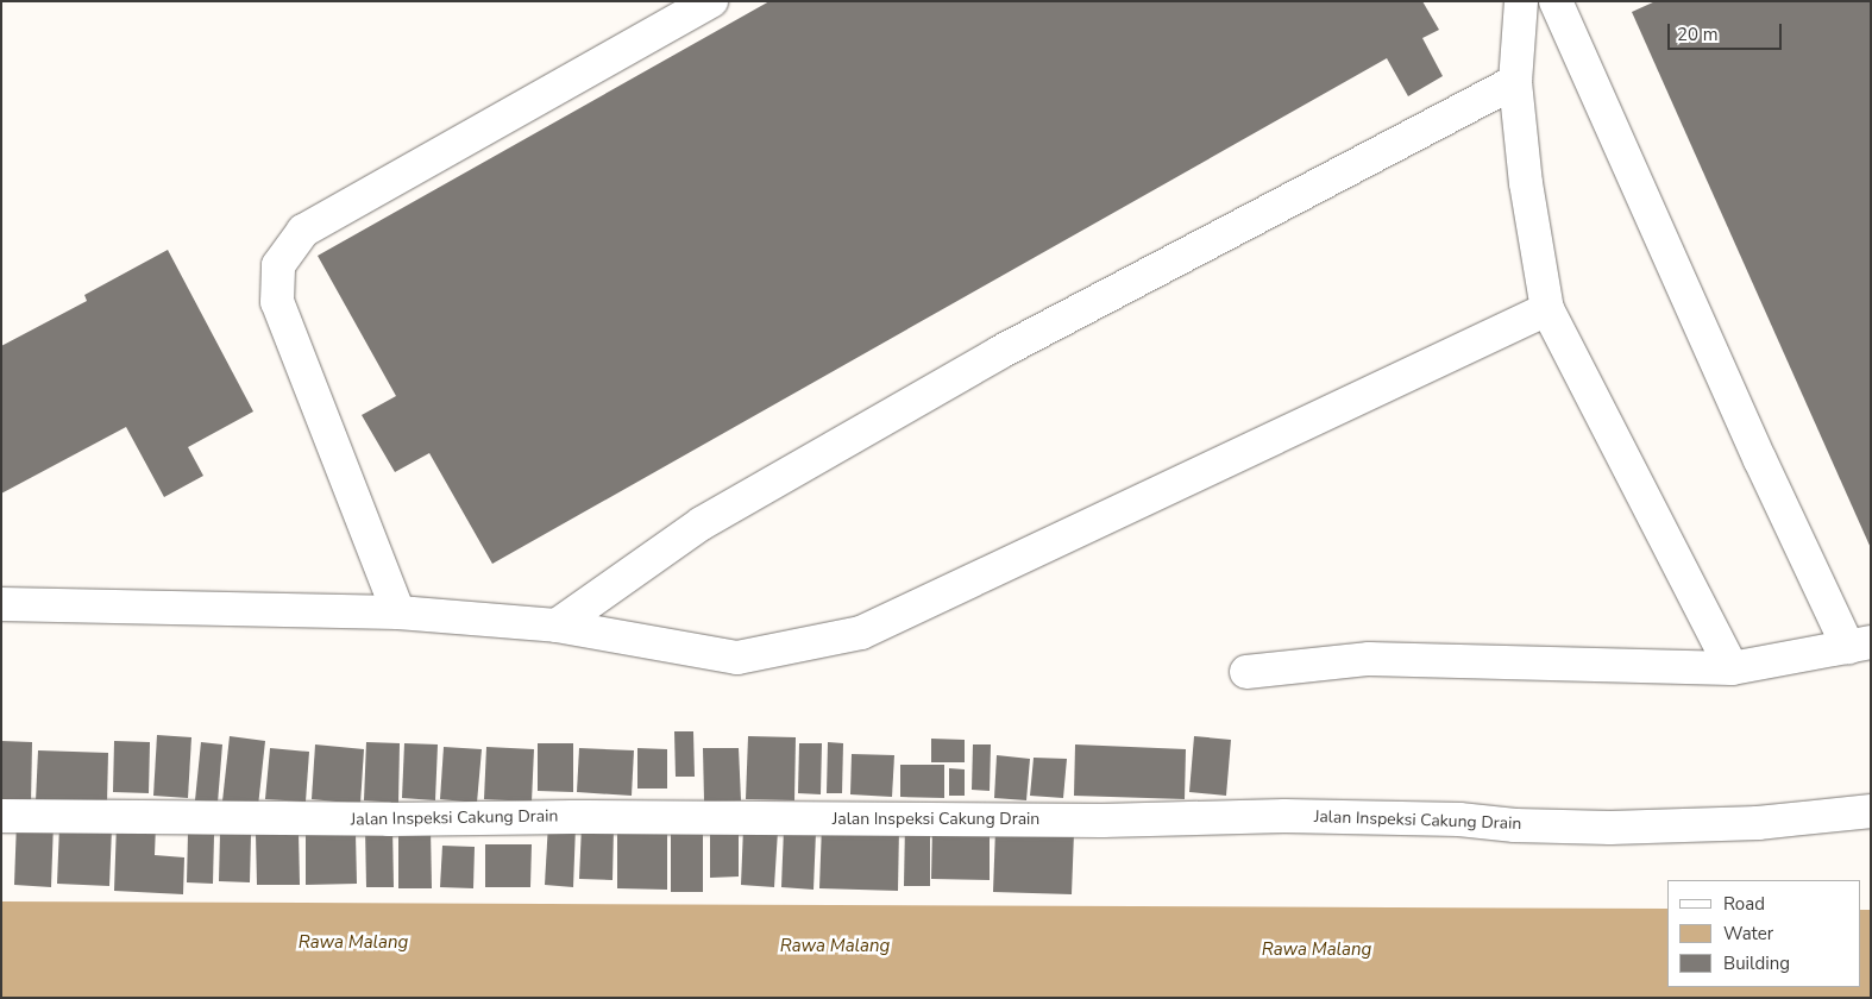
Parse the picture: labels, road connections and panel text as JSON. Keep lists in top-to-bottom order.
{
  "streets": {
    "street": ["Jalan Inspeksi Cakung Drain"]
  },
  "water": ["Rawa Malang"],
  "legend": ["Road", "Water", "Building"],
  "scale_bar": "20 m"
}
